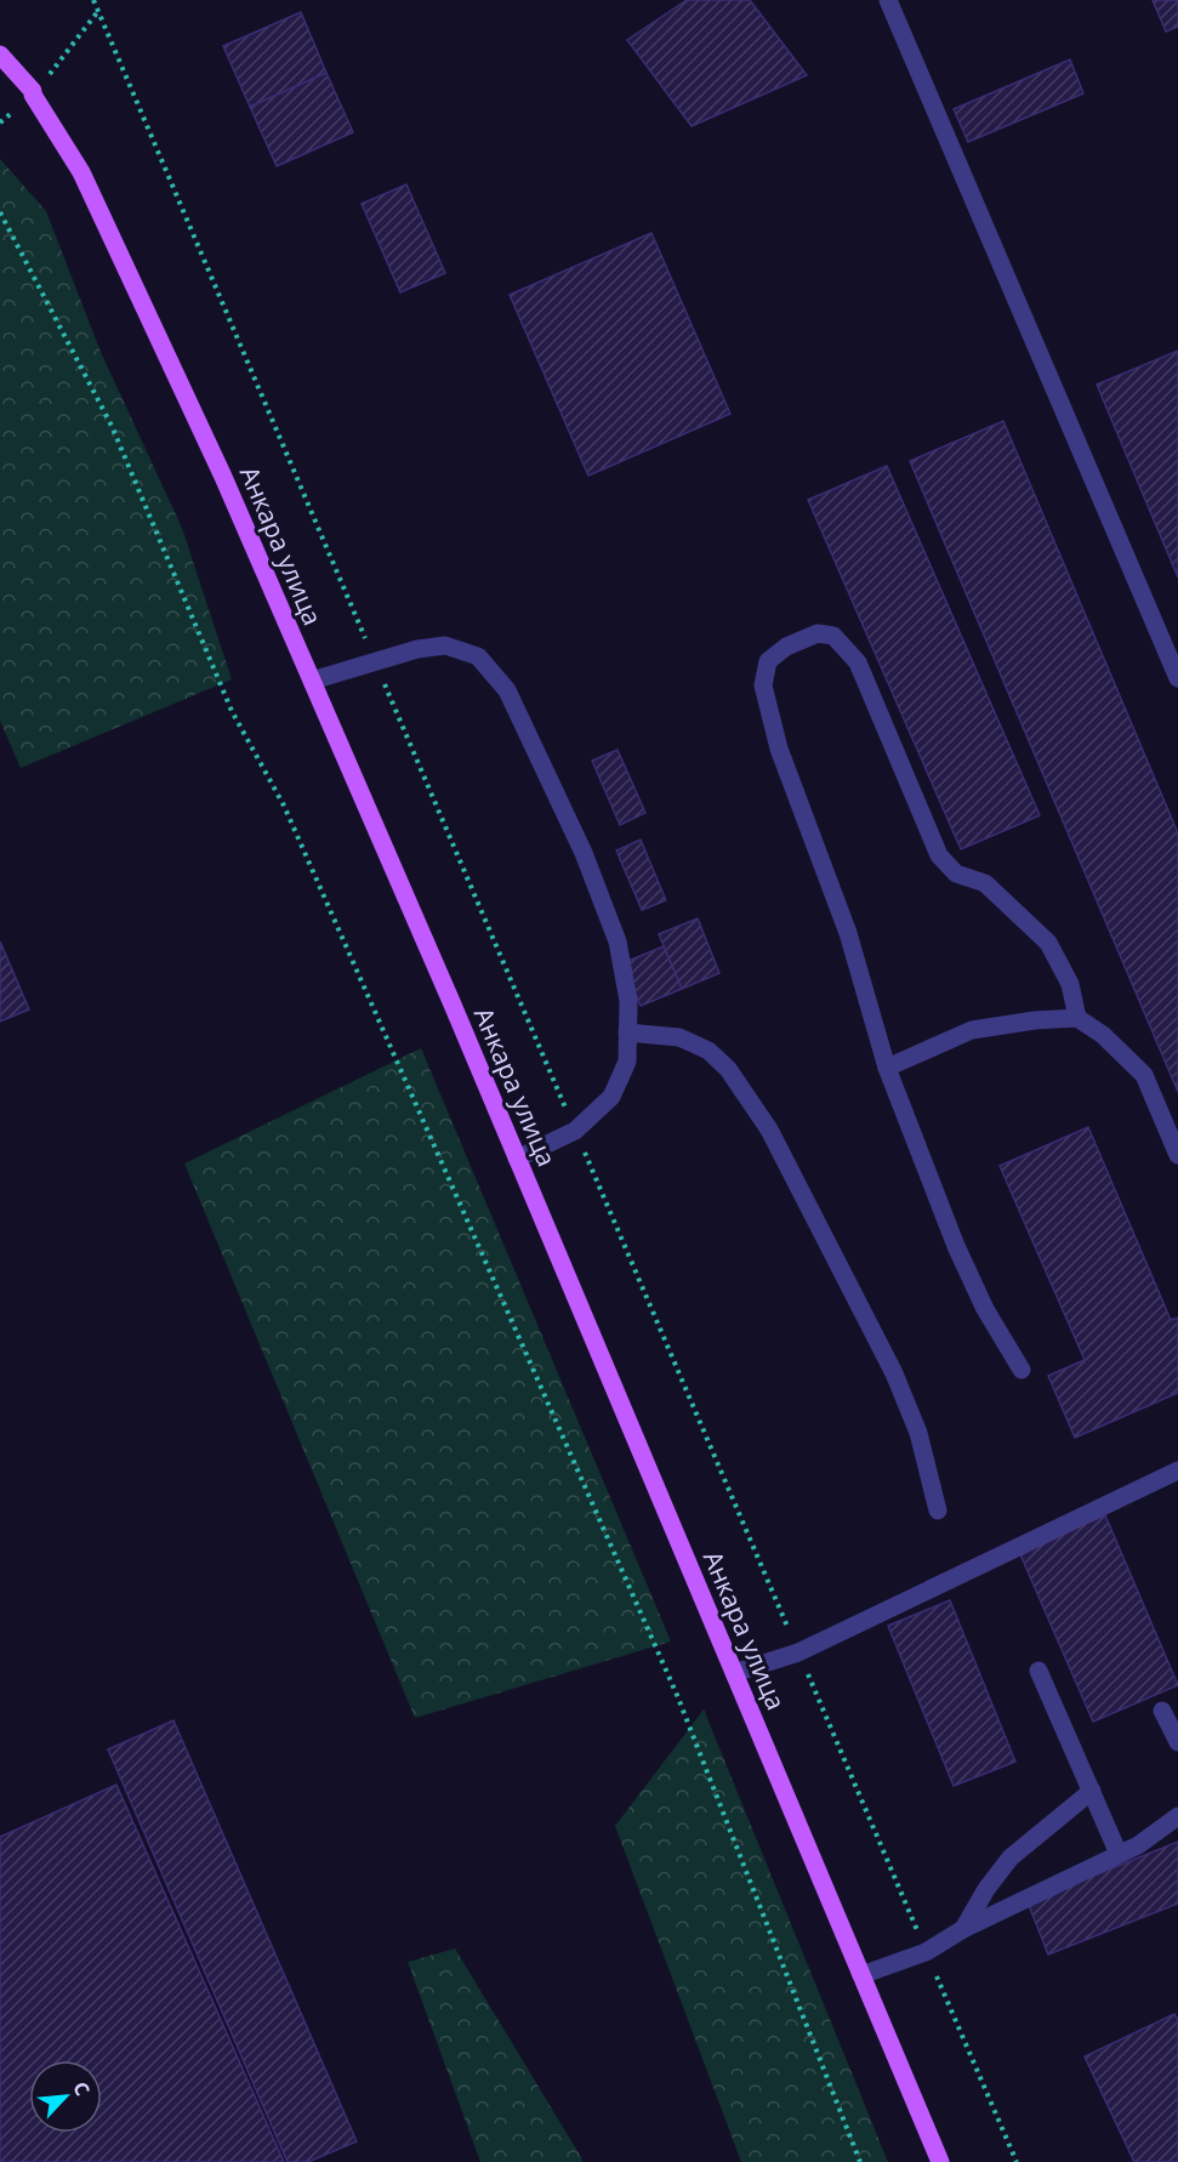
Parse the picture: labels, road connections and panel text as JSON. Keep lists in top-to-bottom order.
{
  "streets": {
    "main road": ["Анкара улица"]
  },
  "north": "top right"
}
